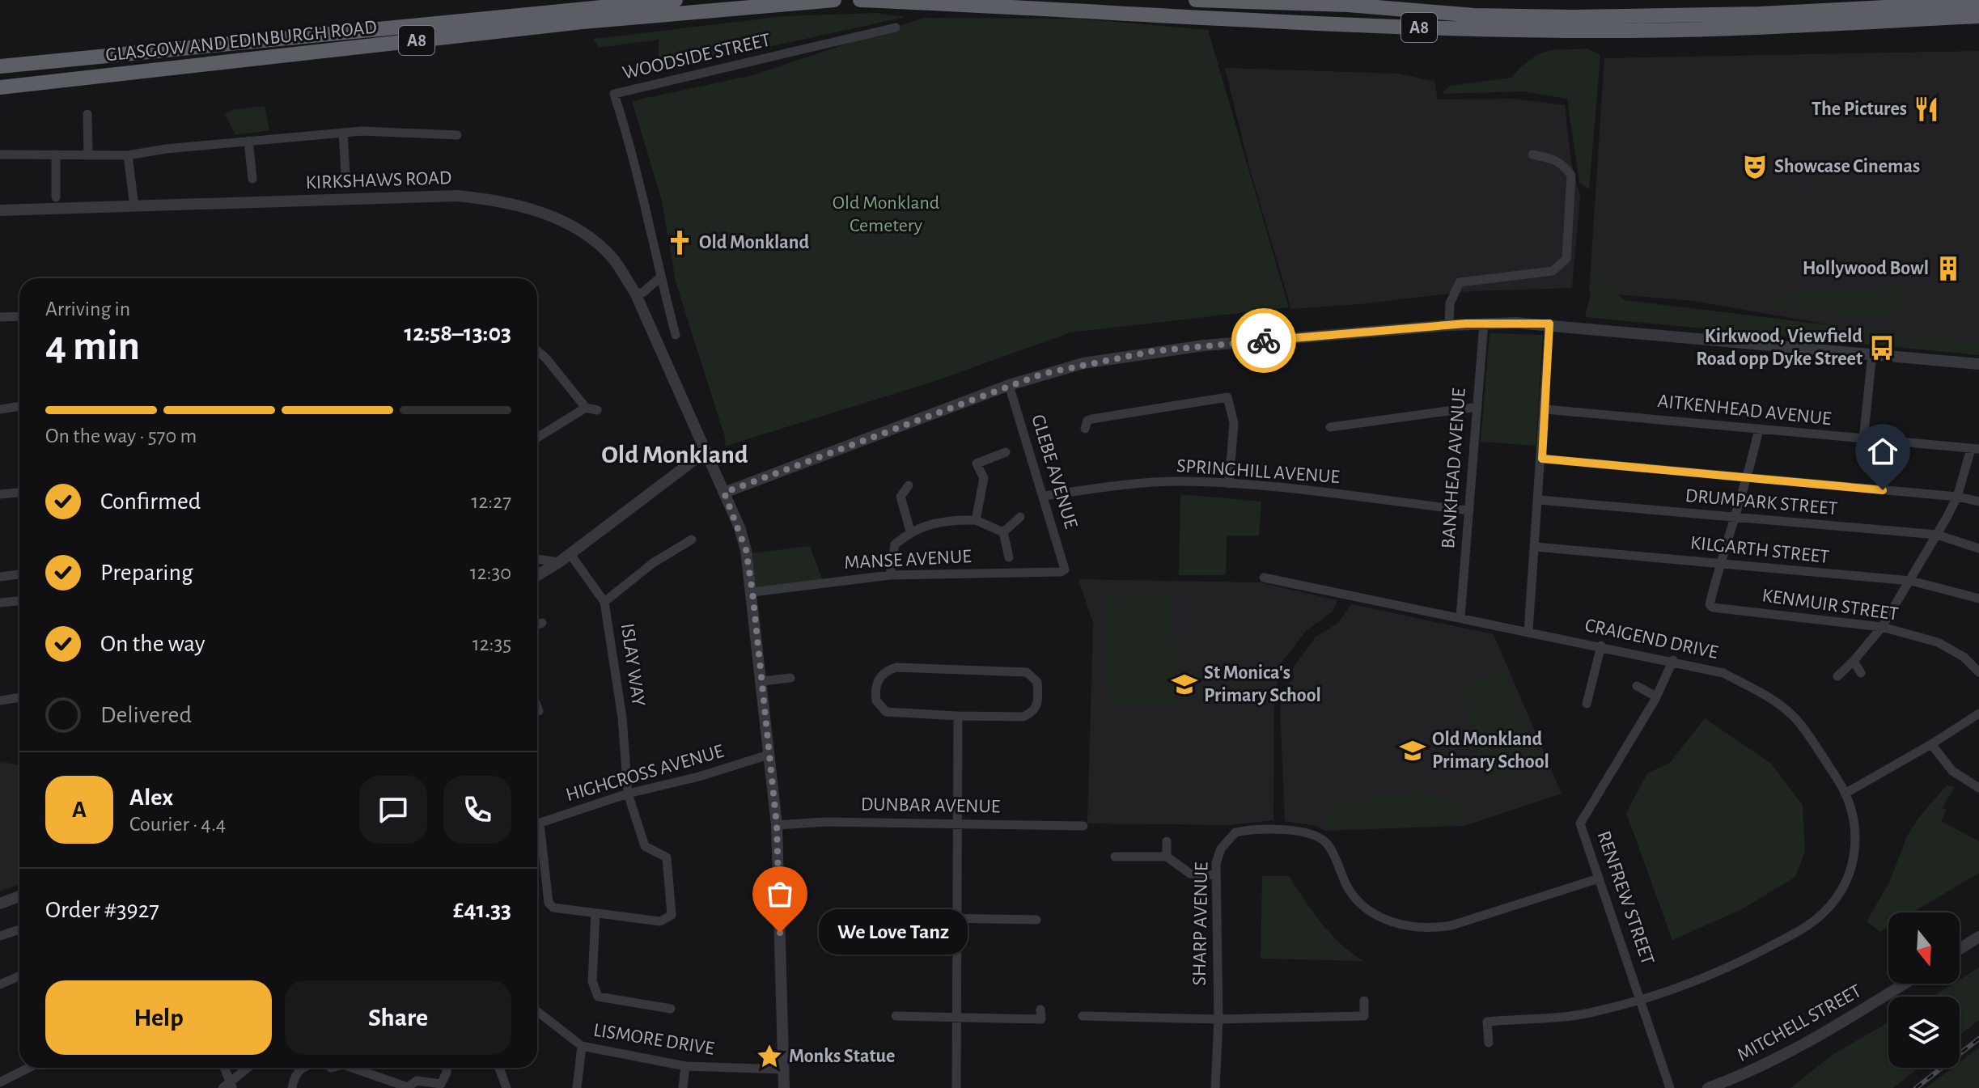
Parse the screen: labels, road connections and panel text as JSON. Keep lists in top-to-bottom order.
{
  "streets": {
    "highway": ["A8", "GLASGOW AND EDINBURGH ROAD"],
    "street": [
      "WOODSIDE STREET",
      "KIRKSHAWS ROAD",
      "AITKENHEAD AVENUE",
      "BANKHEAD AVENUE",
      "GLEBE AVENUE",
      "SPRINGHILL AVENUE",
      "DRUMPARK STREET",
      "KILGARTH STREET",
      "MANSE AVENUE",
      "KENMUIR STREET",
      "CRAIGEND DRIVE",
      "ISLAY WAY",
      "HIGHCROSS AVENUE",
      "DUNBAR AVENUE",
      "RENFREW STREET",
      "SHARP AVENUE",
      "MITCHELL STREET",
      "LISMORE DRIVE"
    ]
  },
  "crossings": [
    ["BANKHEAD AVENUE", "SPRINGHILL AVENUE"],
    ["BANKHEAD AVENUE", "CRAIGEND DRIVE"],
    ["GLEBE AVENUE", "SPRINGHILL AVENUE"],
    ["GLEBE AVENUE", "MANSE AVENUE"],
    ["KILGARTH STREET", "KENMUIR STREET"],
    ["CRAIGEND DRIVE", "RENFREW STREET"],
    ["ISLAY WAY", "HIGHCROSS AVENUE"],
    ["RENFREW STREET", "SHARP AVENUE"]
  ],
  "districts": ["Old Monkland"],
  "parks": ["Old Monkland Cemetery"],
  "places": {
    "restaurant": ["The Pictures"],
    "theatre": ["Showcase Cinemas"],
    "church": ["Old Monkland"],
    "building": ["Hollywood Bowl"],
    "bus stop": ["Kirkwood, Viewfield Road opp Dyke Street"],
    "school or university": ["St Monica's Primary School", "Old Monkland Primary School"],
    "other": ["We Love Tanz"],
    "place": ["Monks Statue"]
  },
  "north": "bottom",
  "page": {
    "heading": ["4 min", "Arriving in", "12:58–13:03"],
    "panel": [
      "Alex",
      "Courier · 4.4",
      "Order #3927",
      "£41.33"
    ],
    "bar": "On the way · 570 m",
    "list": [
      ["Confirmed", "12:27"],
      ["Preparing", "12:30"],
      ["On the way", "12:35"],
      "Delivered"
    ],
    "round": "A",
    "bubble": "We Love Tanz",
    "buttons": ["Help", "Share"]
  }
}
